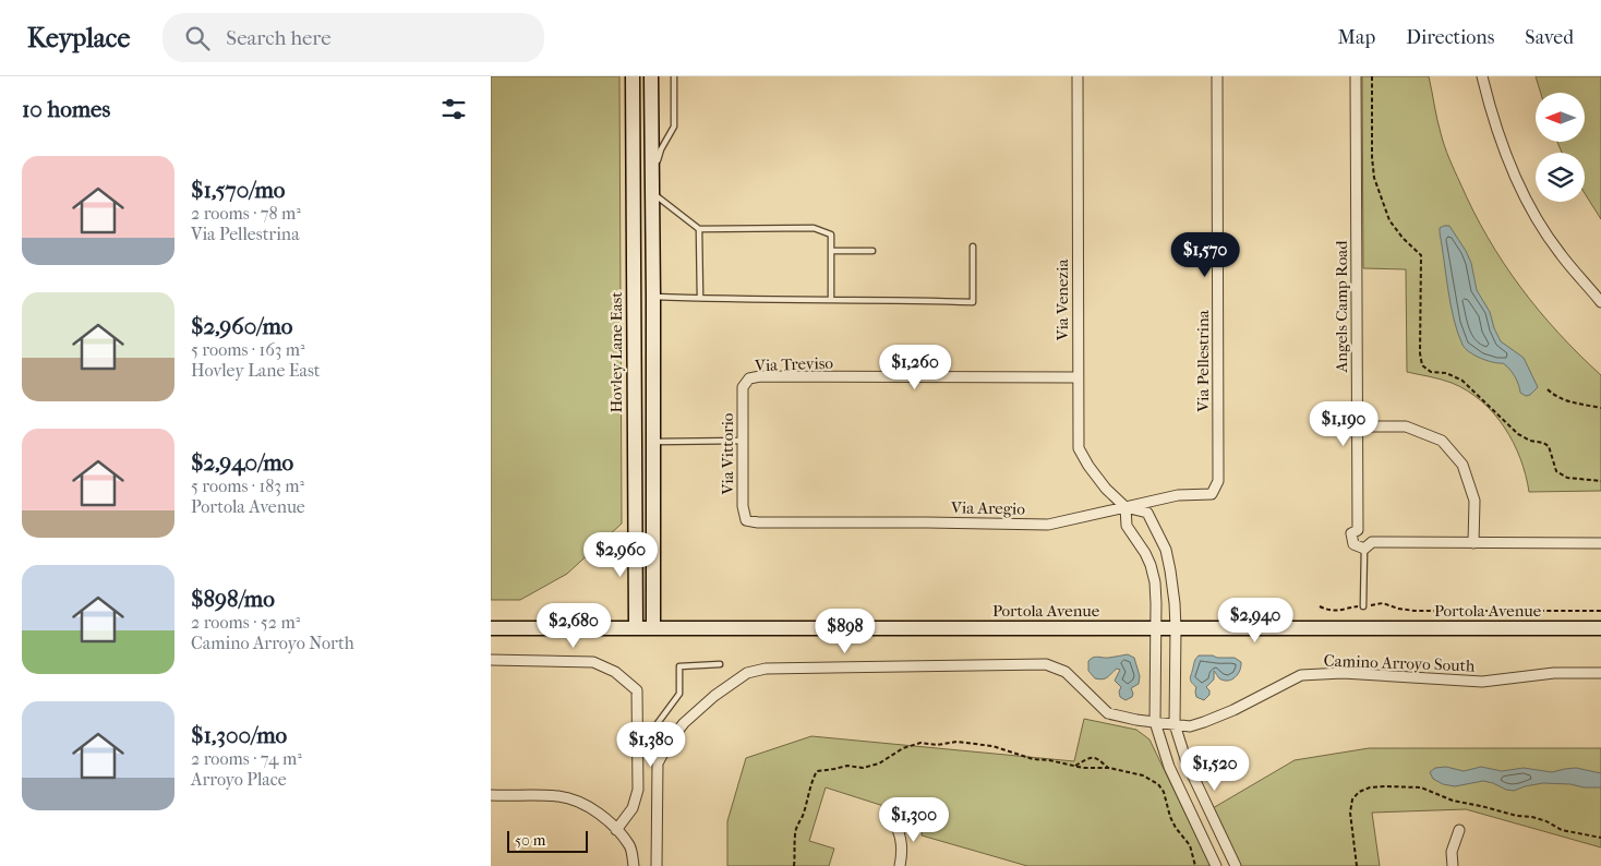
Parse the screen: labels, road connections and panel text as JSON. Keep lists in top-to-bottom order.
{
  "streets": {
    "street": [
      "Via Venezia",
      "Angels Camp Road",
      "Hovley Lane East",
      "Via Pellestrina",
      "Via Treviso",
      "Via Vittorio",
      "Via Aregio",
      "Portola Avenue",
      "Camino Arroyo South"
    ]
  },
  "crossings": [
    ["Via Venezia", "Via Treviso"],
    ["Via Venezia", "Via Aregio"],
    ["Via Venezia", "Portola Avenue"],
    ["Via Venezia", "Camino Arroyo South"],
    ["Hovley Lane East", "Portola Avenue"],
    ["Via Pellestrina", "Via Aregio"],
    ["Via Treviso", "Via Vittorio"],
    ["Via Vittorio", "Via Aregio"]
  ],
  "scale_bar": "50 m",
  "north": "left",
  "page": {
    "header": "Keyplace",
    "search": "Search here",
    "nav": ["Map", "Directions", "Saved"],
    "heading": "10 homes",
    "list": [
      {
        "name": "$1,570/mo",
        "note": "2 rooms · 78 m² · Via Pellestrina"
      },
      {
        "name": "$2,960/mo",
        "note": "5 rooms · 163 m² · Hovley Lane East"
      },
      {
        "name": "$2,940/mo",
        "note": "5 rooms · 183 m² · Portola Avenue"
      },
      {
        "name": "$898/mo",
        "note": "2 rooms · 52 m² · Camino Arroyo North"
      },
      {
        "name": "$1,300/mo",
        "note": "2 rooms · 74 m² · Arroyo Place"
      }
    ],
    "price": [
      "$1,570",
      "$1,260",
      "$1,190",
      "$2,960",
      "$2,940",
      "$2,680",
      "$898",
      "$1,380",
      "$1,520",
      "$1,300"
    ],
    "scale": "50 m"
  }
}
